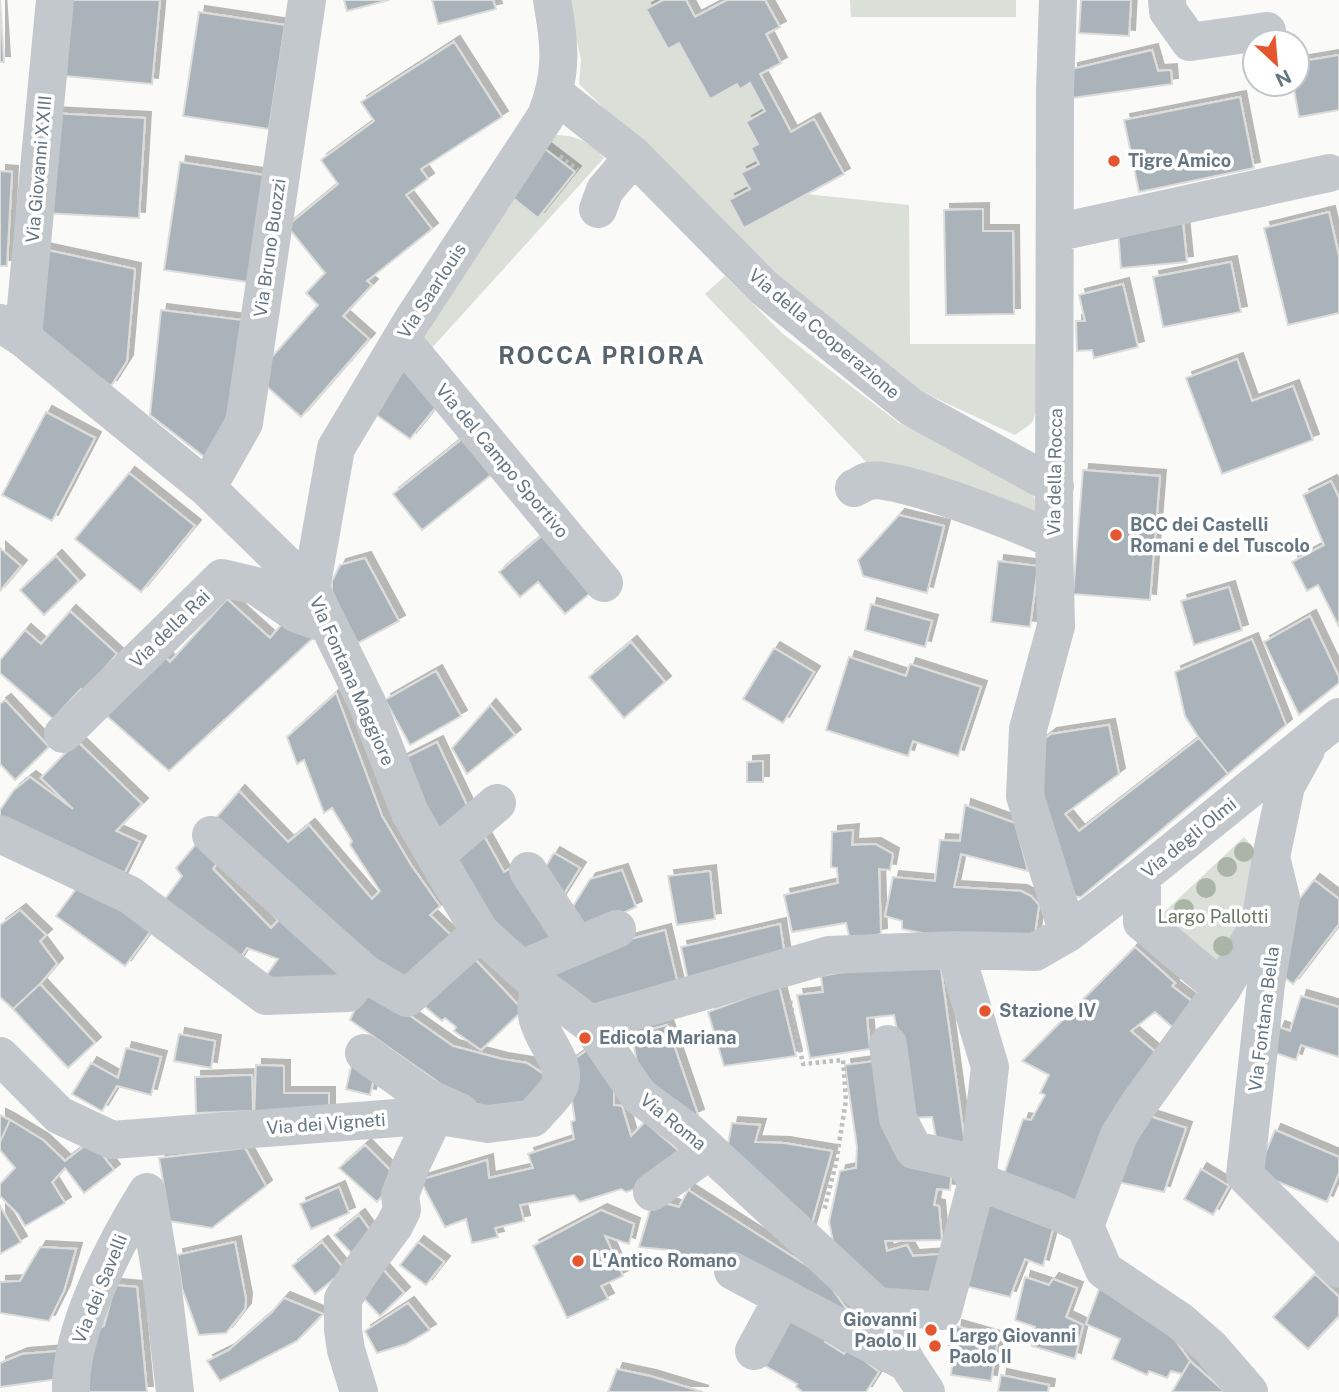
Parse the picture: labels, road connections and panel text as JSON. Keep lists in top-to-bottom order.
{
  "streets": {
    "street": [
      "Via Giovanni XXIII",
      "Via Bruno Buozzi",
      "Via Saarlouis",
      "Via della Cooperazione",
      "Via del Campo Sportivo",
      "Via della Rocca",
      "Via della Rai",
      "Via Fontana Maggiore",
      "Via degli Olmi",
      "Via Fontana Bella",
      "Via Roma",
      "Via dei Vigneti",
      "Via dei Savelli"
    ]
  },
  "crossings": [
    ["Via Giovanni XXIII", "Via Fontana Maggiore"],
    ["Via Bruno Buozzi", "Via Fontana Maggiore"],
    ["Via Saarlouis", "Via della Cooperazione"],
    ["Via Saarlouis", "Via del Campo Sportivo"],
    ["Via Saarlouis", "Via Fontana Maggiore"],
    ["Via della Cooperazione", "Via della Rocca"],
    ["Via della Rocca", "Via degli Olmi"],
    ["Via della Rai", "Via Fontana Maggiore"],
    ["Via Fontana Maggiore", "Via Roma"],
    ["Via Fontana Maggiore", "Via dei Vigneti"],
    ["Via dei Vigneti", "Via dei Savelli"]
  ],
  "districts": ["ROCCA PRIORA"],
  "parks": ["Largo Pallotti"],
  "places": [
    "Tigre Amico",
    "BCC dei Castelli Romani e del Tuscolo",
    "Stazione IV",
    "Edicola Mariana",
    "L'Antico Romano",
    "Giovanni Paolo II",
    "Largo Giovanni Paolo II"
  ],
  "north": "bottom right"
}
